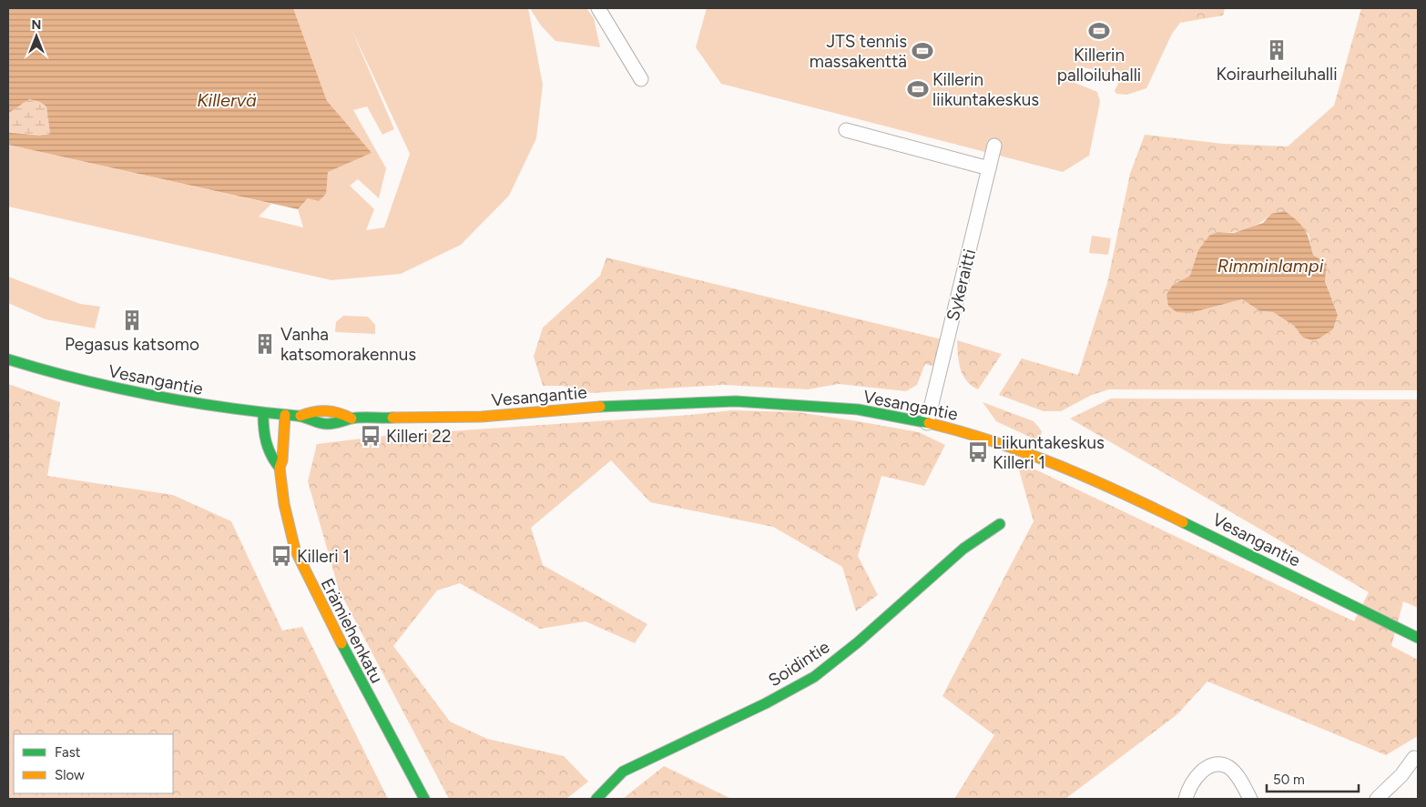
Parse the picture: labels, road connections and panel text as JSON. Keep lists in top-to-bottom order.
{
  "streets": {
    "street": [
      "Sykeraitti",
      "Vesangantie",
      "Erämiehenkatu",
      "Soidintie"
    ]
  },
  "crossings": [
    ["Sykeraitti", "Vesangantie"],
    ["Vesangantie", "Erämiehenkatu"]
  ],
  "water": ["Killervä", "Rimminlampi"],
  "places": {
    "sports": ["Killerin palloiluhalli", "JTS tennis massakenttä", "Killerin liikuntakeskus"],
    "building": ["Koiraurheiluhalli", "Pegasus katsomo", "Vanha katsomorakennus"],
    "bus stop": ["Killeri 22", "Liikuntakeskus Killeri 1", "Killeri 1"]
  },
  "legend": ["Fast", "Slow"],
  "scale_bar": "50 m",
  "north": "top"
}
